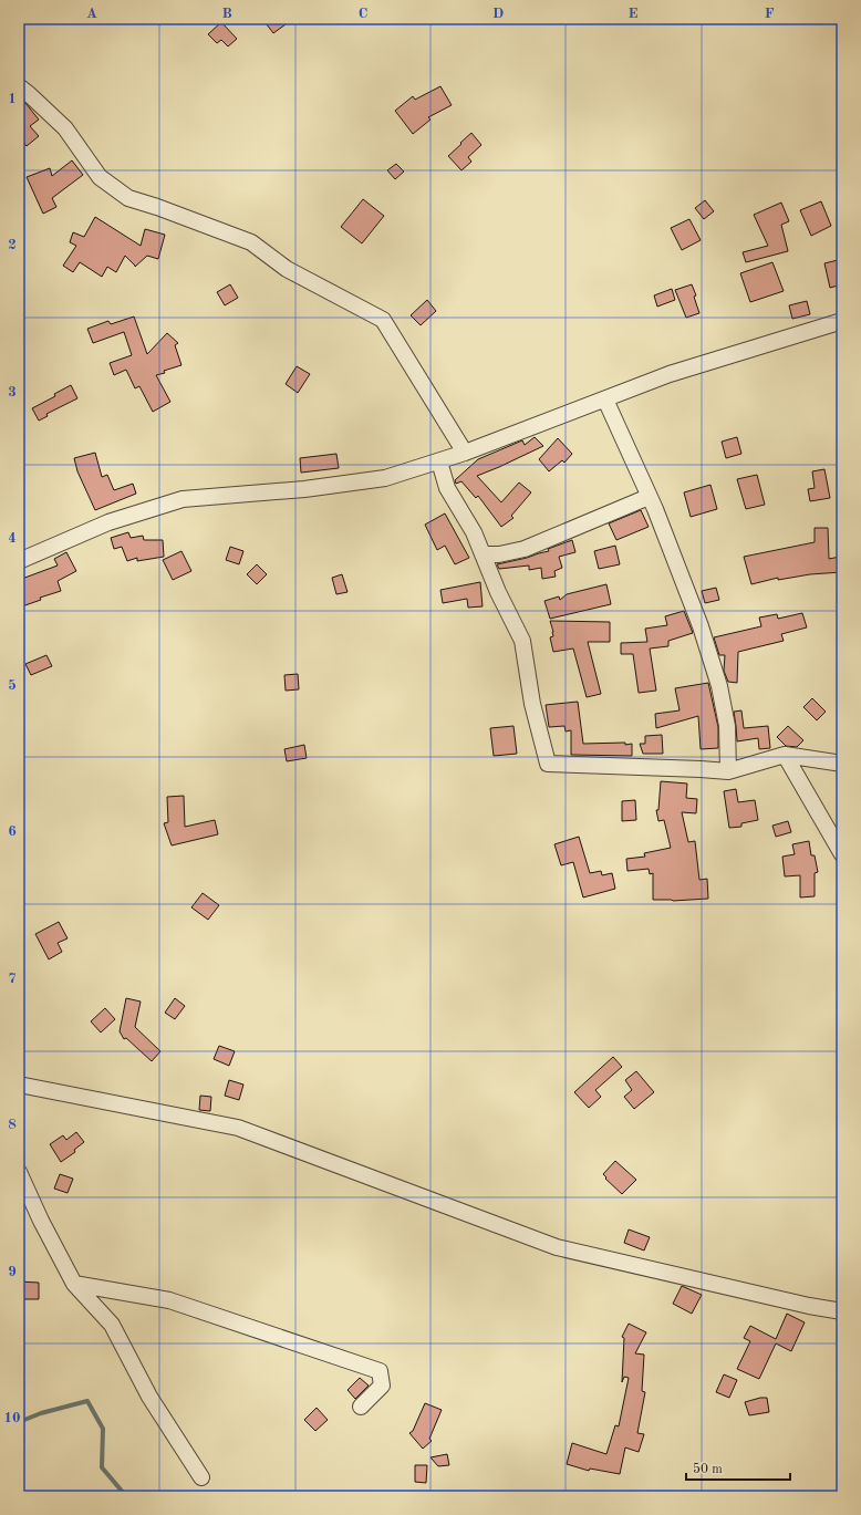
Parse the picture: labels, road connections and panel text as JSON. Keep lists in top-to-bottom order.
{
  "scale_bar": "50 m",
  "grid": {
    "columns": [
      "A",
      "B",
      "C",
      "D",
      "E",
      "F"
    ],
    "rows": [
      "1",
      "2",
      "3",
      "4",
      "5",
      "6",
      "7",
      "8",
      "9",
      "10"
    ]
  }
}
